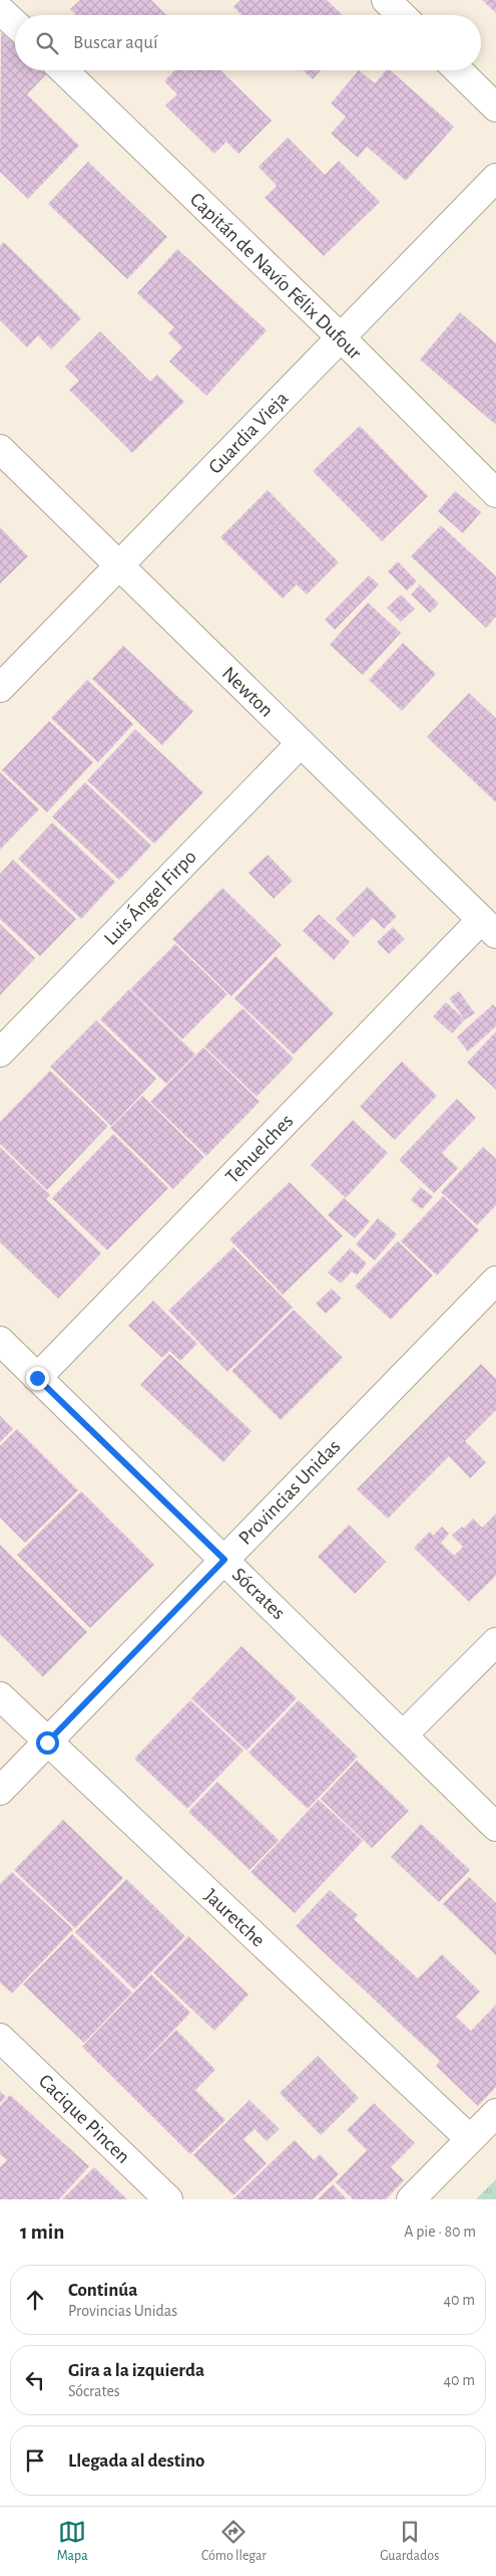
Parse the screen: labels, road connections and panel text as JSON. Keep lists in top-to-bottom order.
{
  "streets": {
    "street": [
      "Capitán de Navío Félix Dufour",
      "Guardia Vieja",
      "Newton",
      "Luis Ángel Firpo",
      "Tehuelches",
      "Provincias Unidas",
      "Sócrates",
      "Jauretche",
      "Cacique Pincen"
    ]
  },
  "crossings": [
    ["Capitán de Navío Félix Dufour", "Guardia Vieja"],
    ["Guardia Vieja", "Newton"],
    ["Newton", "Luis Ángel Firpo"],
    ["Newton", "Tehuelches"],
    ["Tehuelches", "Sócrates"],
    ["Provincias Unidas", "Sócrates"],
    ["Provincias Unidas", "Jauretche"]
  ],
  "page": {
    "search": "Buscar aquí",
    "heading": ["1 min", "A pie · 80 m"],
    "list": [
      ["Continúa", "Provincias Unidas", "40 m"],
      ["Gira a la izquierda", "Sócrates", "40 m"],
      "Llegada al destino"
    ],
    "nav": ["Mapa", "Cómo llegar", "Guardados"]
  }
}
